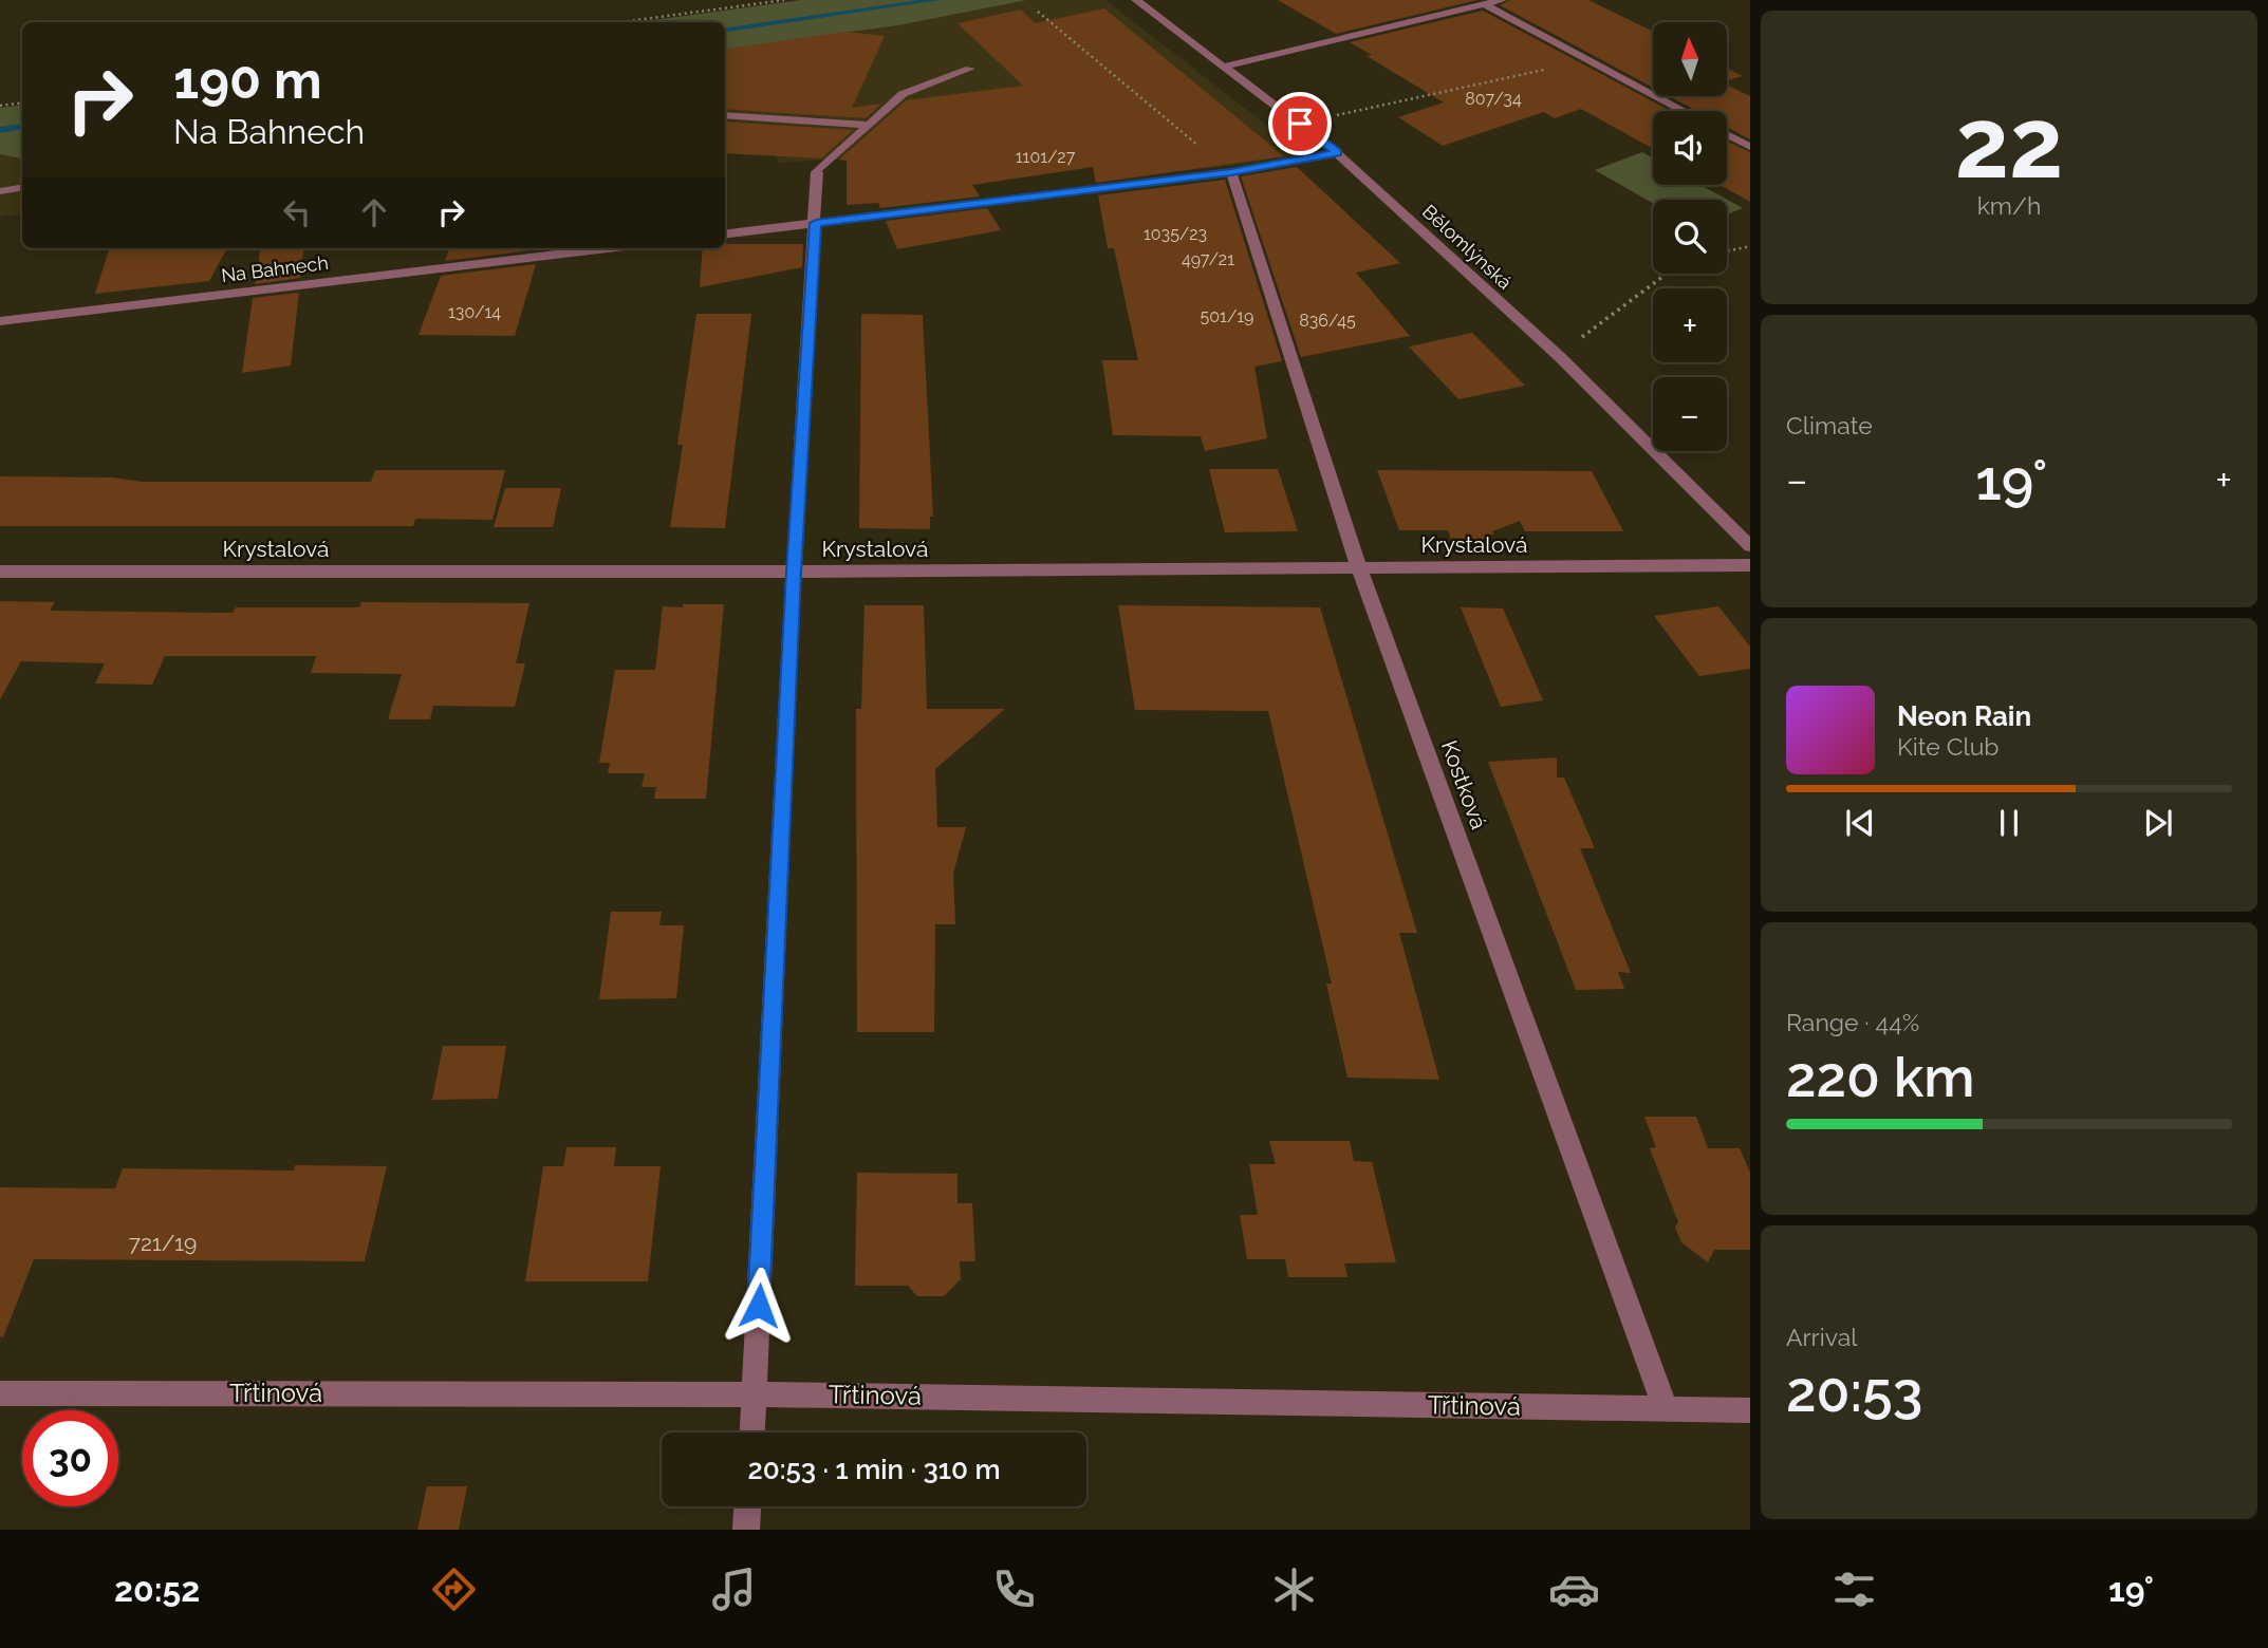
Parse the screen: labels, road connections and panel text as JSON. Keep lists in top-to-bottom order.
{
  "streets": {
    "street": [
      "Bělomlýnská",
      "Na Bahnech",
      "Krystalová",
      "Kostková",
      "Třtinová"
    ]
  },
  "crossings": [
    ["Krystalová", "Kostková"],
    ["Kostková", "Třtinová"]
  ],
  "house_numbers": [
    "807/34",
    "1101/27",
    "1035/23",
    "497/21",
    "130/14",
    "501/19",
    "836/45",
    "721/19"
  ],
  "north": "top",
  "page": {
    "tile": [
      ["22", "km/h"],
      "Climate",
      ["Range · 44%", "220 km"],
      ["Arrival", "20:53"]
    ],
    "map_buttons": ["+", "−"],
    "turn": ["190 m", "Na Bahnech"],
    "heat": ["−", "19°", "+"],
    "song": ["Neon Rain", "Kite Club"],
    "limit": "30",
    "trip": "20:53 · 1 min · 310 m",
    "tabs": ["20:52", "19°"]
  }
}
